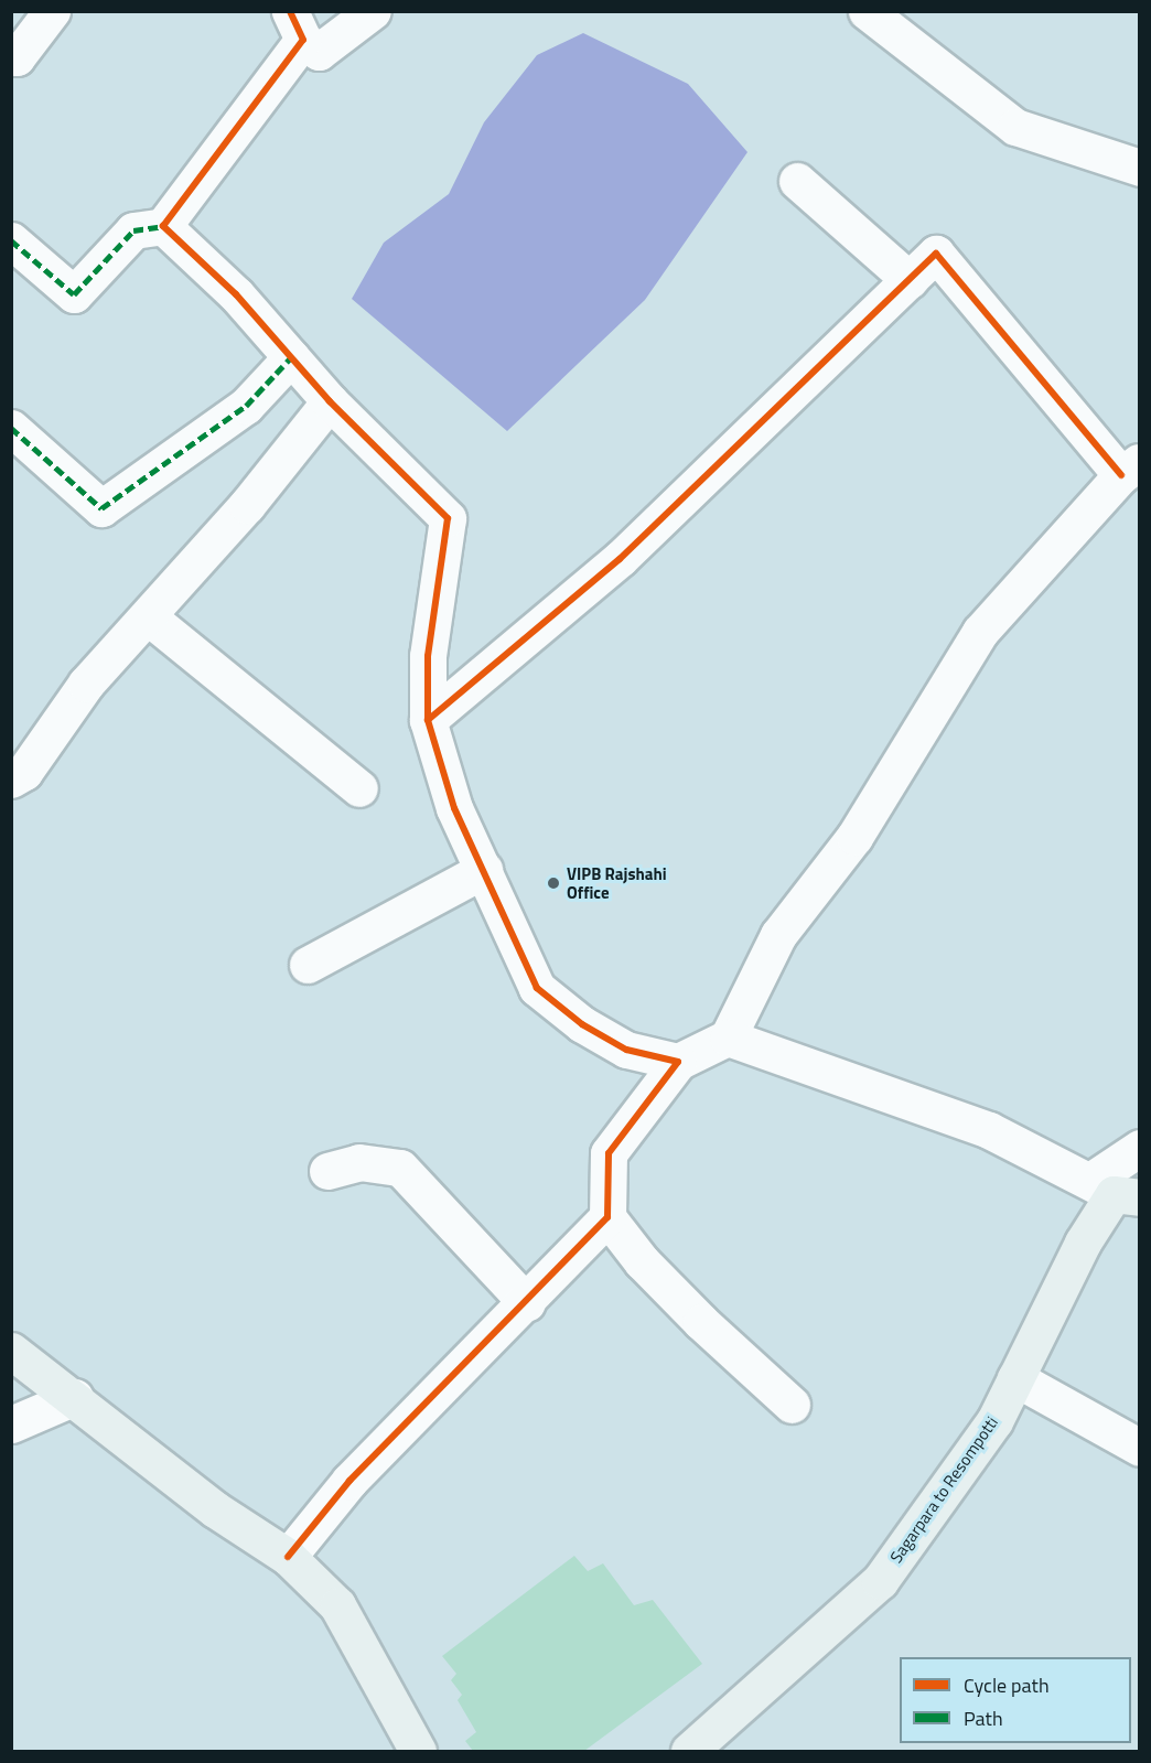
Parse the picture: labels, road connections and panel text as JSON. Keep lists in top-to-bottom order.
{
  "streets": {
    "main road": ["Sagarpara to Resompotti"]
  },
  "places": ["VIPB Rajshahi Office"],
  "legend": ["Cycle path", "Path"]
}
